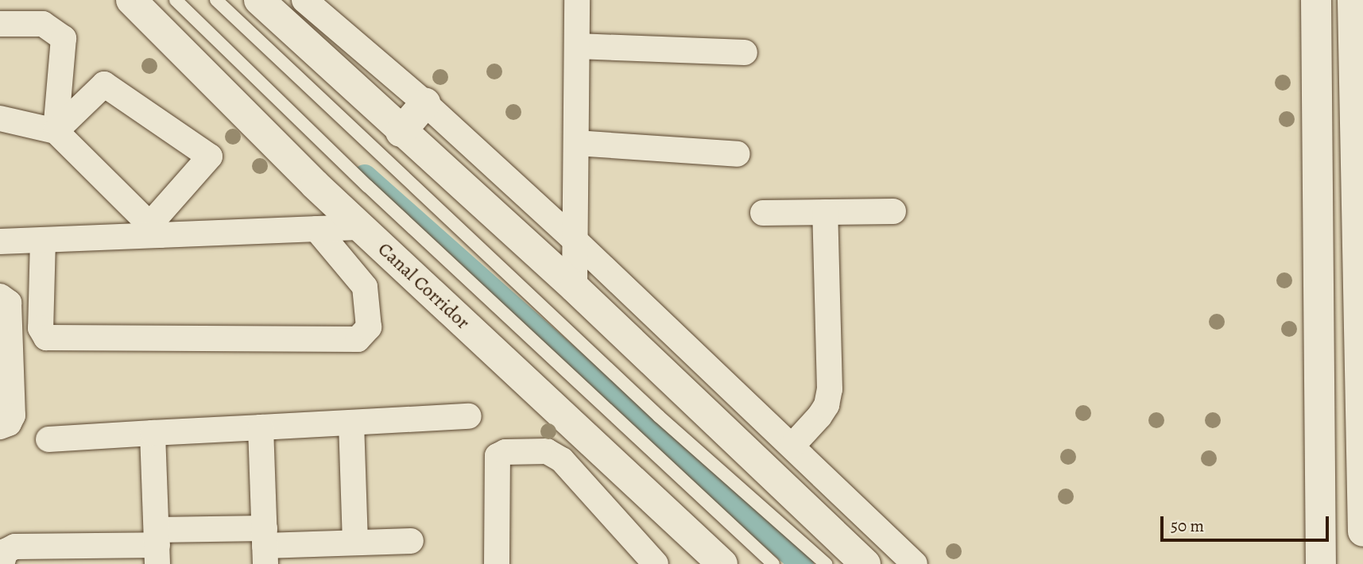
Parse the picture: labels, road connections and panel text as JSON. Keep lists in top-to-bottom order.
{
  "streets": {
    "street": ["Canal Corridor"]
  },
  "scale_bar": "50 m"
}
